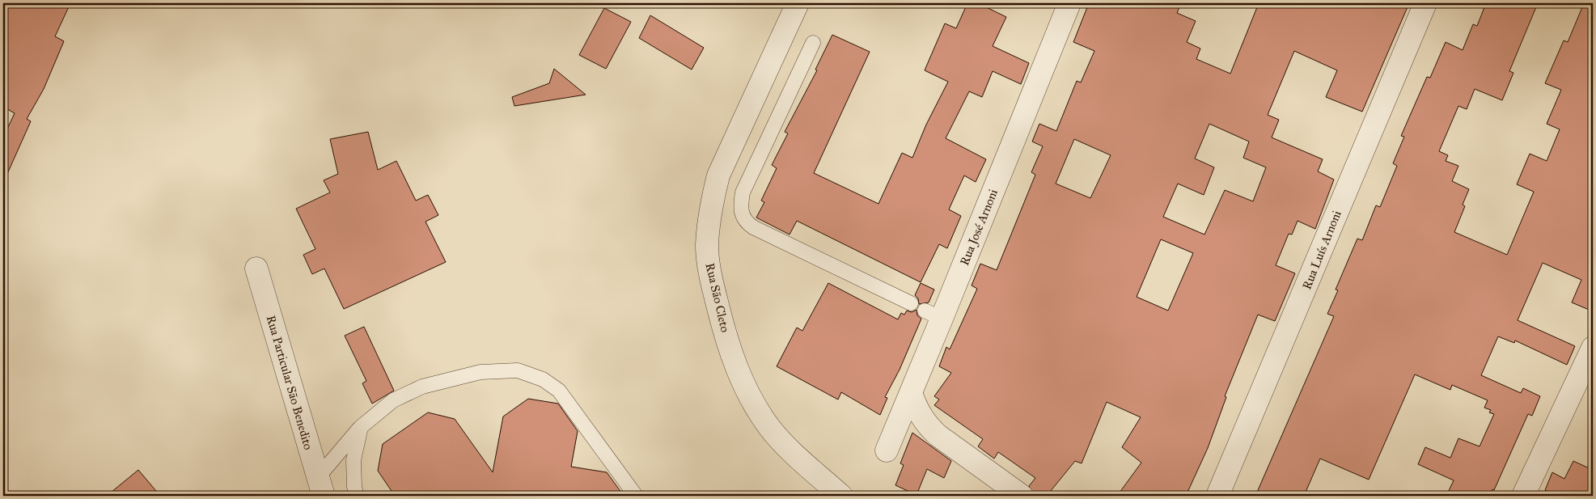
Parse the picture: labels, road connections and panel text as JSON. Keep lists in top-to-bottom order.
{
  "streets": {
    "street": [
      "Rua José Arnoni",
      "Rua Luís Arnoni",
      "Rua São Cleto",
      "Rua Particular São Benedito"
    ]
  }
}
